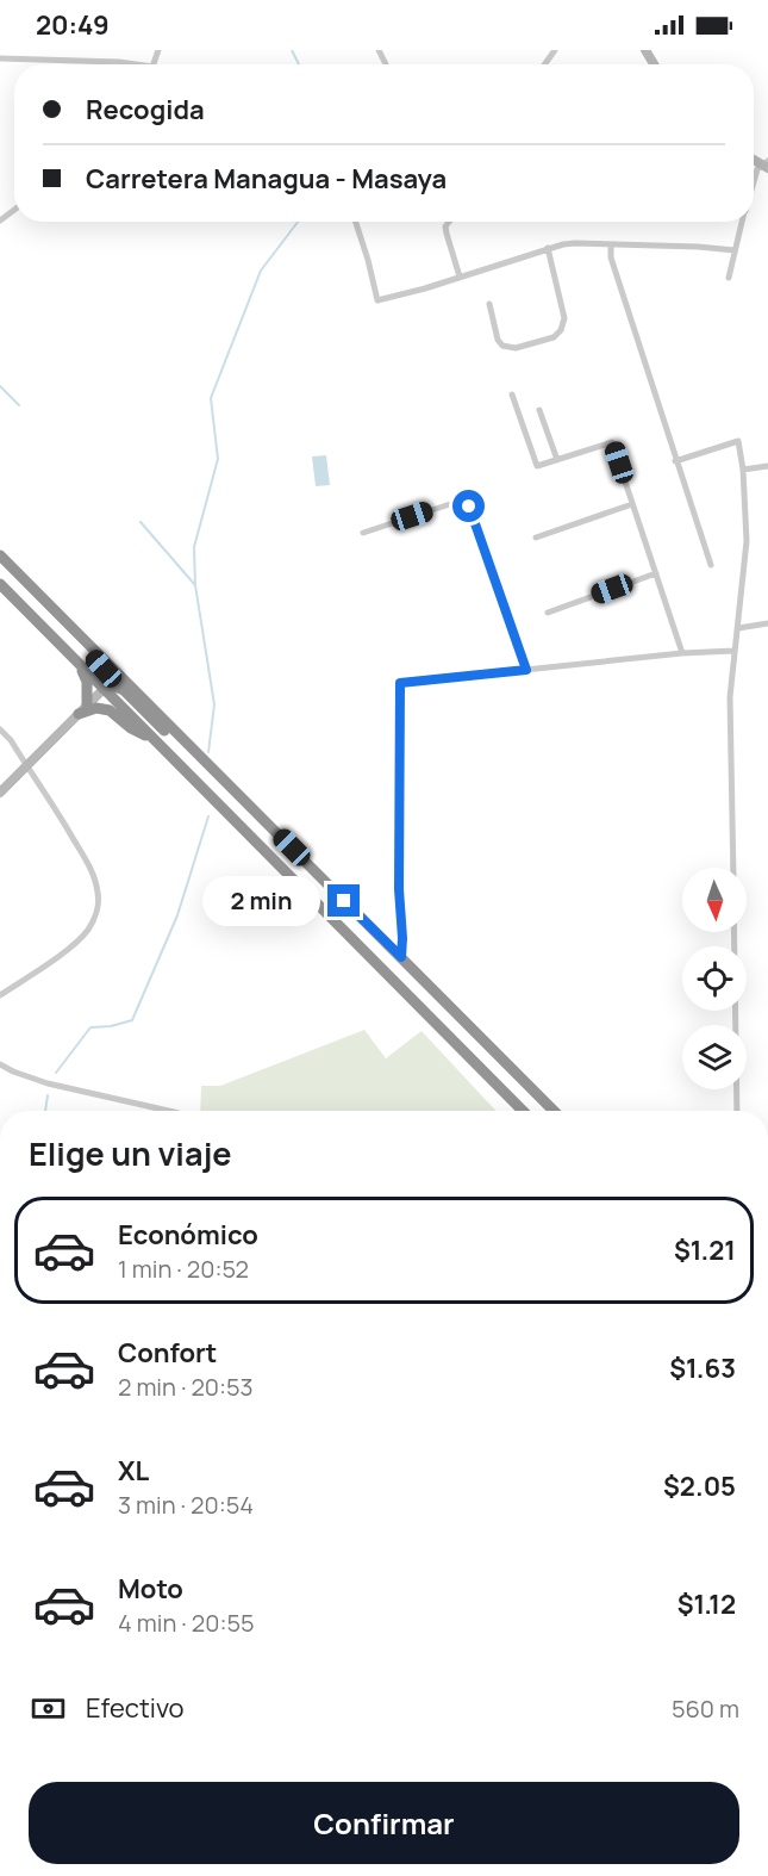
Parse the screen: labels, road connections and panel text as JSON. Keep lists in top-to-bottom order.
{
  "north": "bottom",
  "page": {
    "status": "20:49",
    "banner": ["Recogida", "Carretera Managua - Masaya"],
    "bubble": "2 min",
    "heading": "Elige un viaje",
    "list": [
      {
        "name": "Económico",
        "note": "1 min · 20:52",
        "value": "$1.21"
      },
      {
        "name": "Confort",
        "note": "2 min · 20:53",
        "value": "$1.63"
      },
      {
        "name": "XL",
        "note": "3 min · 20:54",
        "value": "$2.05"
      },
      {
        "name": "Moto",
        "note": "4 min · 20:55",
        "value": "$1.12"
      }
    ],
    "pay": ["Efectivo", "560 m"],
    "buttons": "Confirmar"
  }
}
